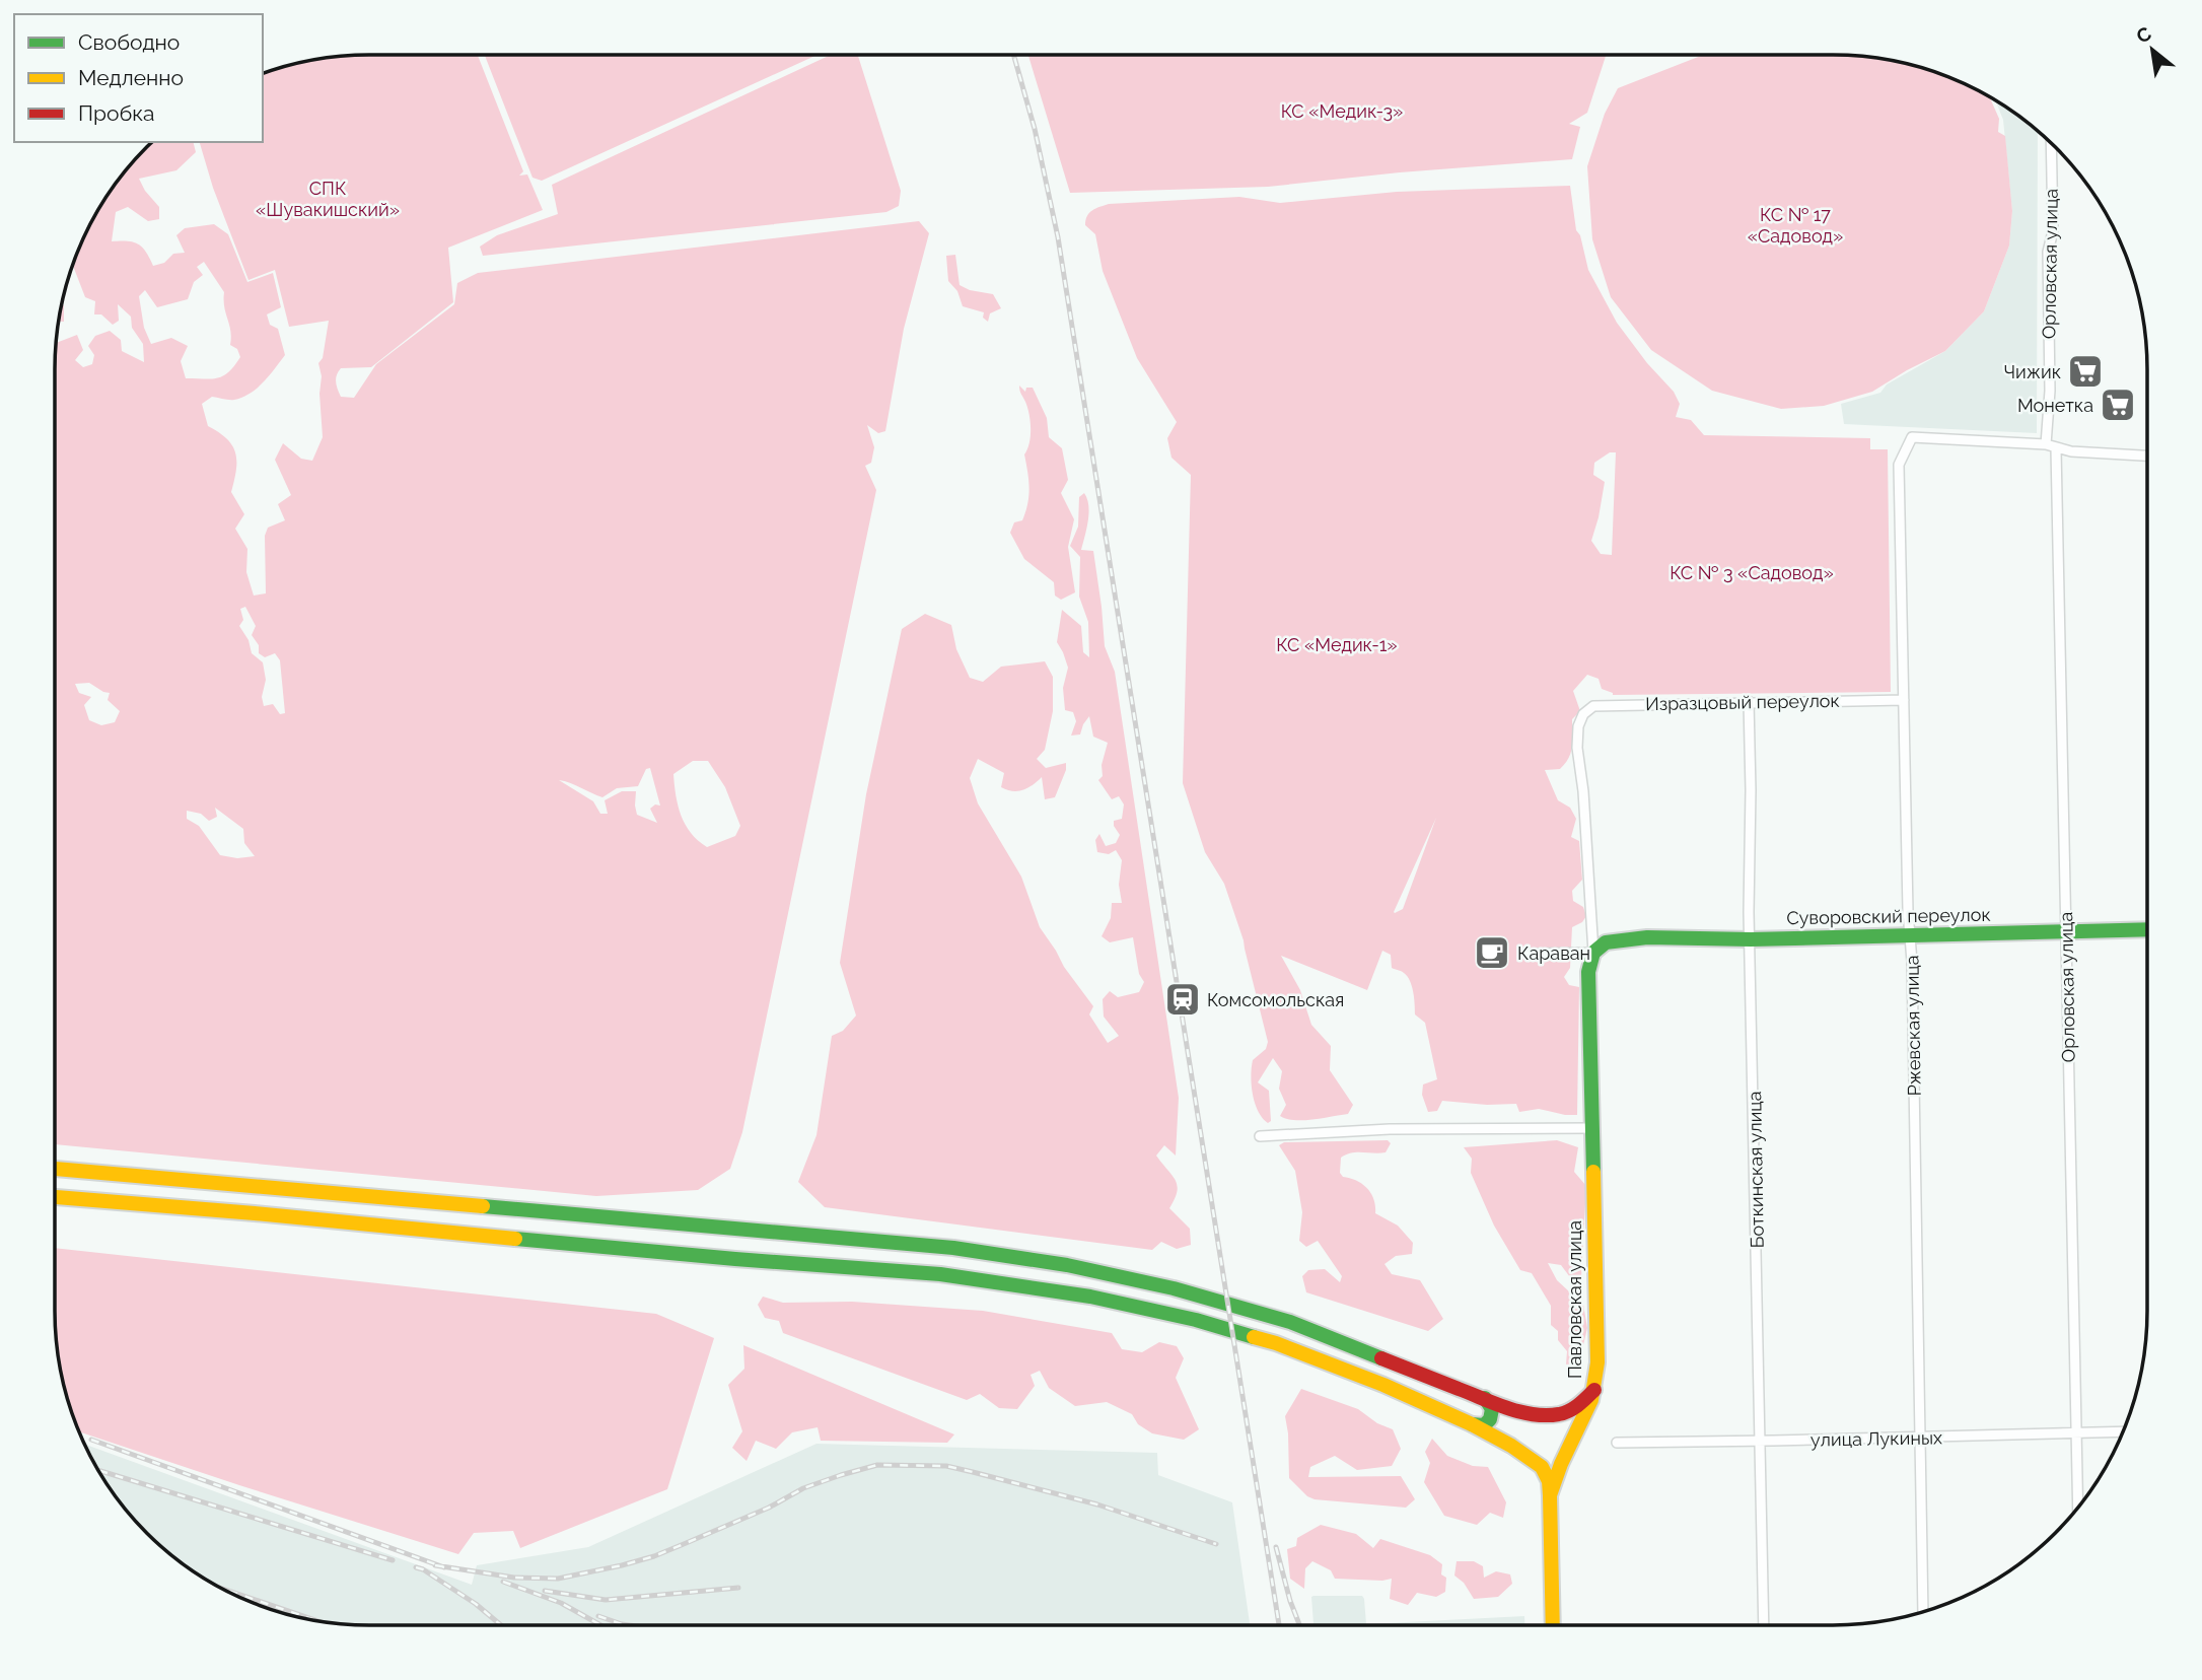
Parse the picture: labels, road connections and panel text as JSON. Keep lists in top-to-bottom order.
{
  "streets": {
    "main road": ["Суворовский переулок", "Павловская улица"],
    "street": [
      "Орловская улица",
      "Изразцовый переулок",
      "Ржевская улица",
      "Боткинская улица",
      "улица Лукиных"
    ]
  },
  "crossings": [
    ["Орловская улица", "Суворовский переулок"],
    ["Орловская улица", "Ржевская улица"],
    ["Орловская улица", "улица Лукиных"],
    ["Изразцовый переулок", "Ржевская улица"],
    ["Изразцовый переулок", "Боткинская улица"],
    ["Изразцовый переулок", "Павловская улица"],
    ["Суворовский переулок", "Ржевская улица"],
    ["Суворовский переулок", "Боткинская улица"],
    ["Суворовский переулок", "Павловская улица"],
    ["Ржевская улица", "улица Лукиных"],
    ["Боткинская улица", "улица Лукиных"]
  ],
  "parks": [
    "КС «Медик-3»",
    "СПК «Шувакишский»",
    "КС № 17 «Садовод»",
    "КС № 3 «Садовод»",
    "КС «Медик-1»"
  ],
  "places": {
    "supermarket": ["Чижик", "Монетка"],
    "cafe": ["Караван"],
    "station": ["Комсомольская"]
  },
  "legend": ["Свободно", "Медленно", "Пробка"],
  "north": "top left"
}
